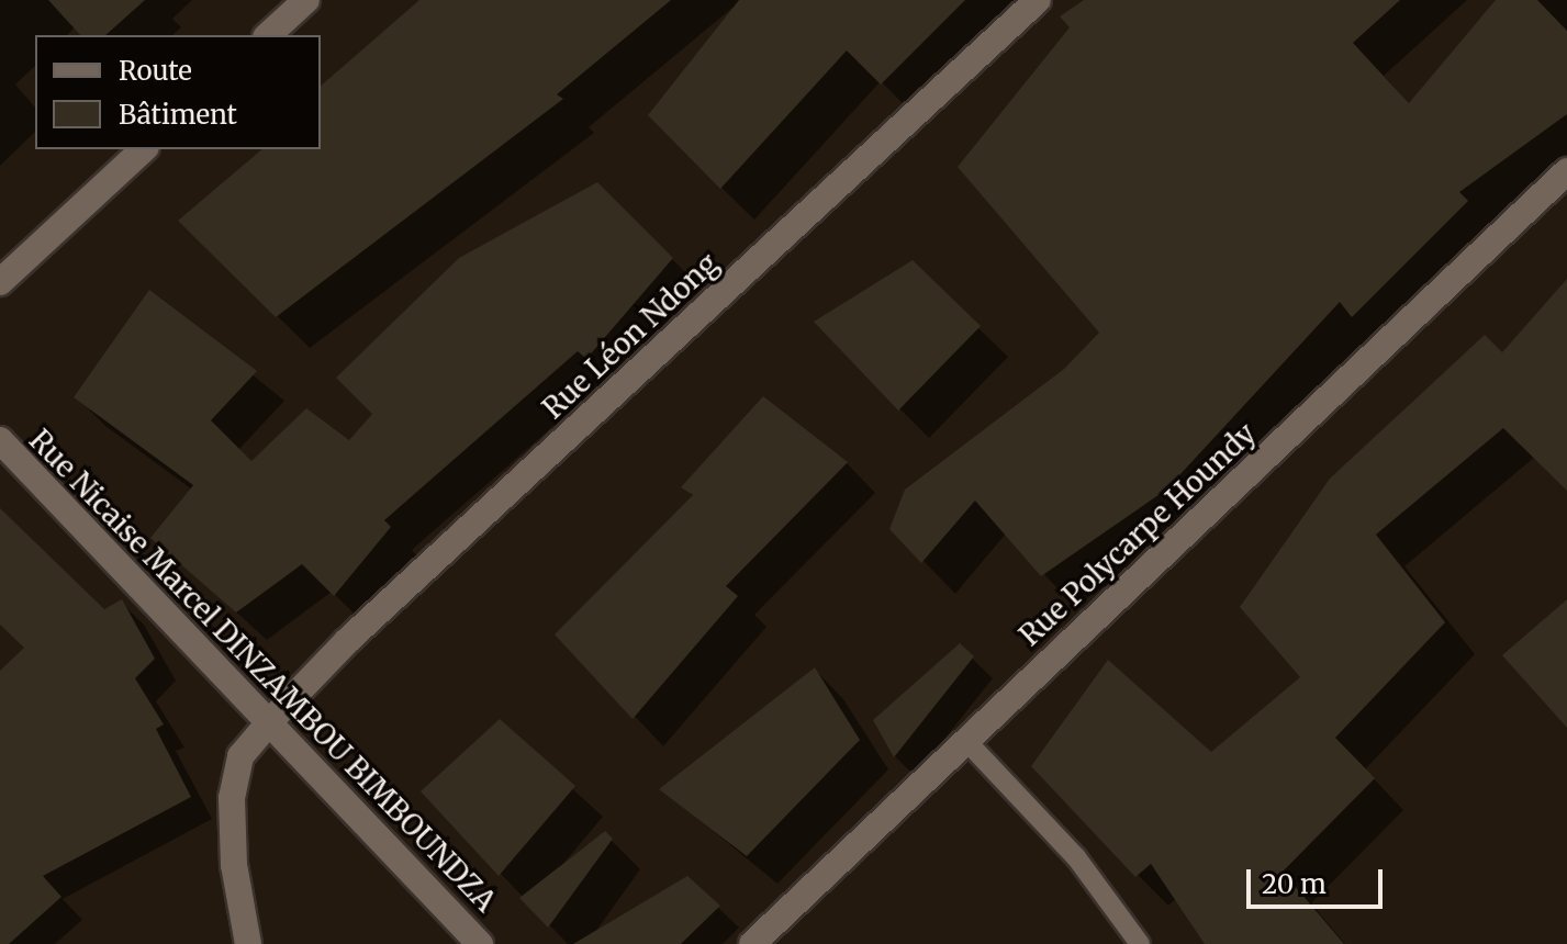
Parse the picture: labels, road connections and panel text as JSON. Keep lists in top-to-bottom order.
{
  "streets": {
    "street": ["Rue Léon Ndong", "Rue Polycarpe Houndy", "Rue Nicaise Marcel DINZAMBOU BIMBOUNDZA"]
  },
  "crossings": [
    ["Rue Léon Ndong", "Rue Nicaise Marcel DINZAMBOU BIMBOUNDZA"]
  ],
  "legend": ["Route", "Bâtiment"],
  "scale_bar": "20 m"
}
